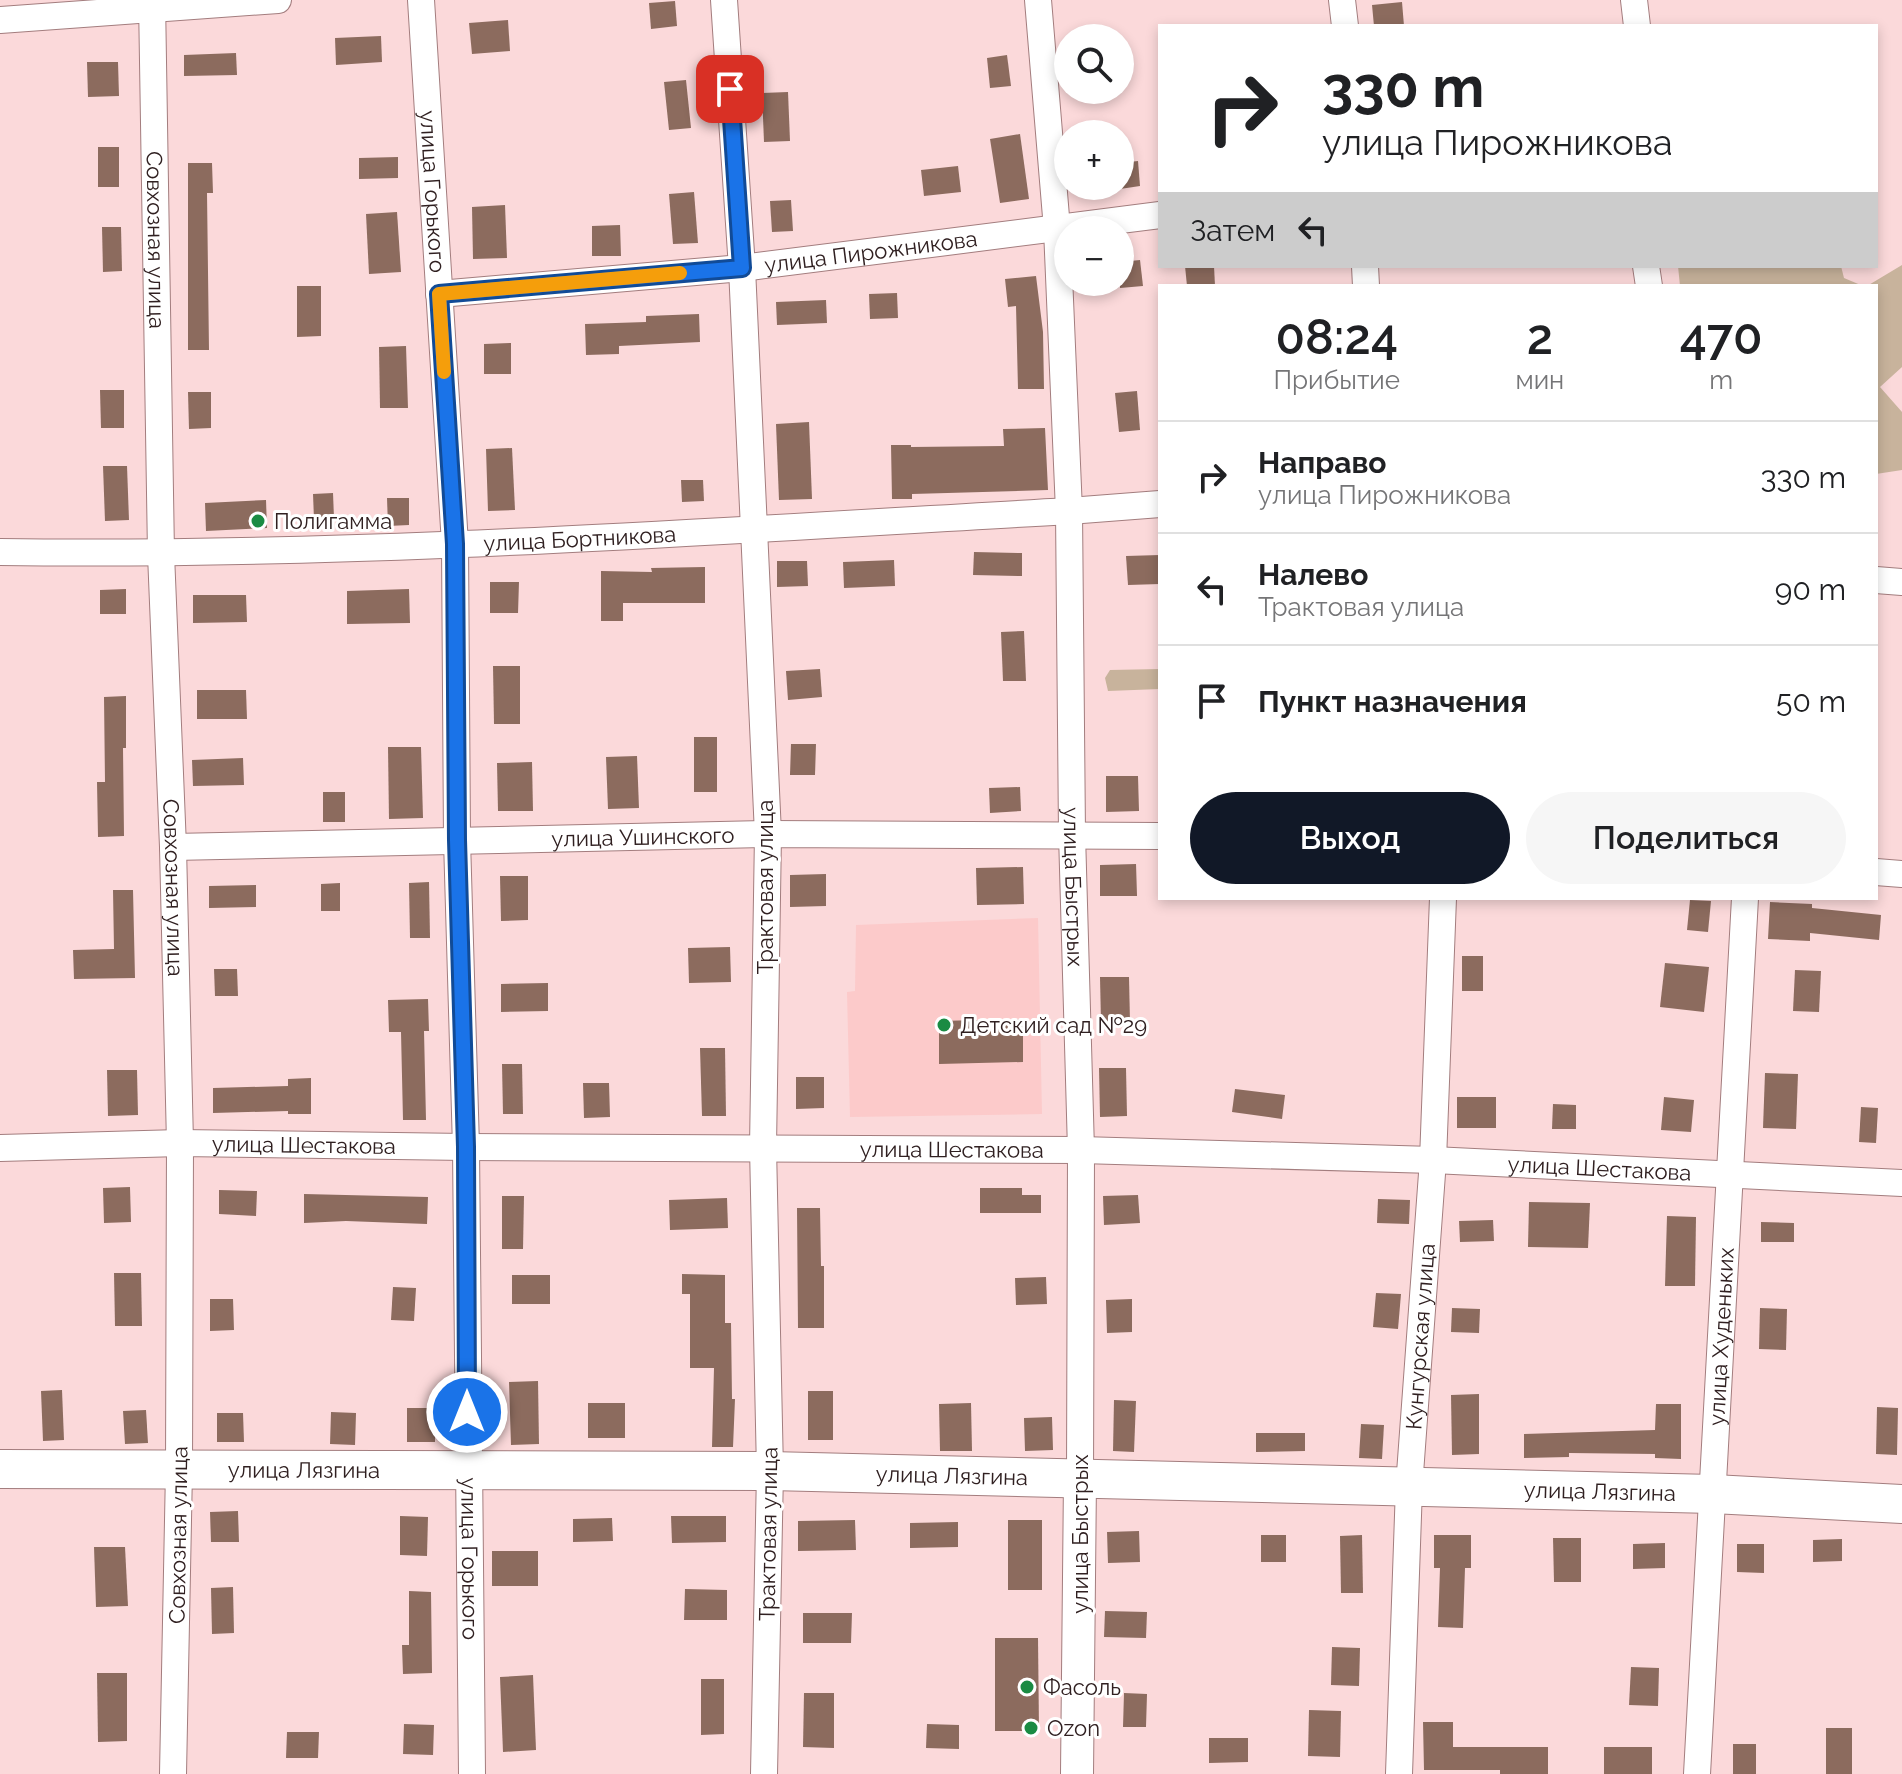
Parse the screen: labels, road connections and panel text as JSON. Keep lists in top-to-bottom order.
{
  "streets": {
    "main road": ["улица Лязгина"],
    "street": [
      "улица Горького",
      "Совхозная улица",
      "улица Пирожникова",
      "улица Бортникова",
      "улица Ушинского",
      "Трактовая улица",
      "улица Быстрых",
      "улица Шестакова",
      "Кунгурская улица",
      "улица Худеньких"
    ]
  },
  "crossings": [
    ["улица Горького", "улица Пирожникова"],
    ["улица Горького", "улица Бортникова"],
    ["улица Горького", "улица Ушинского"],
    ["улица Горького", "улица Шестакова"],
    ["улица Горького", "улица Лязгина"],
    ["Совхозная улица", "улица Бортникова"],
    ["Совхозная улица", "улица Ушинского"],
    ["Совхозная улица", "улица Шестакова"],
    ["Совхозная улица", "улица Лязгина"],
    ["улица Пирожникова", "Трактовая улица"],
    ["улица Бортникова", "Трактовая улица"],
    ["улица Бортникова", "улица Быстрых"],
    ["улица Ушинского", "Трактовая улица"],
    ["улица Ушинского", "улица Быстрых"],
    ["Трактовая улица", "улица Шестакова"],
    ["Трактовая улица", "улица Лязгина"],
    ["улица Быстрых", "улица Шестакова"],
    ["улица Быстрых", "улица Лязгина"],
    ["улица Шестакова", "Кунгурская улица"],
    ["улица Шестакова", "улица Худеньких"],
    ["Кунгурская улица", "улица Лязгина"],
    ["улица Худеньких", "улица Лязгина"]
  ],
  "places": [
    "Полигамма",
    "Детский сад №29",
    "Фасоль",
    "Ozon"
  ],
  "page": {
    "map_buttons": ["+", "−"],
    "turn": ["330 m", "улица Пирожникова"],
    "then": "Затем",
    "eta": [
      "08:24",
      "Прибытие",
      "2",
      "мин",
      "470",
      "m"
    ],
    "list": [
      {
        "name": "Направо",
        "note": "улица Пирожникова",
        "value": "330 m"
      },
      {
        "name": "Налево",
        "note": "Трактовая улица",
        "value": "90 m"
      },
      {
        "name": "Пункт назначения",
        "value": "50 m"
      }
    ],
    "buttons": ["Выход", "Поделиться"]
  }
}
